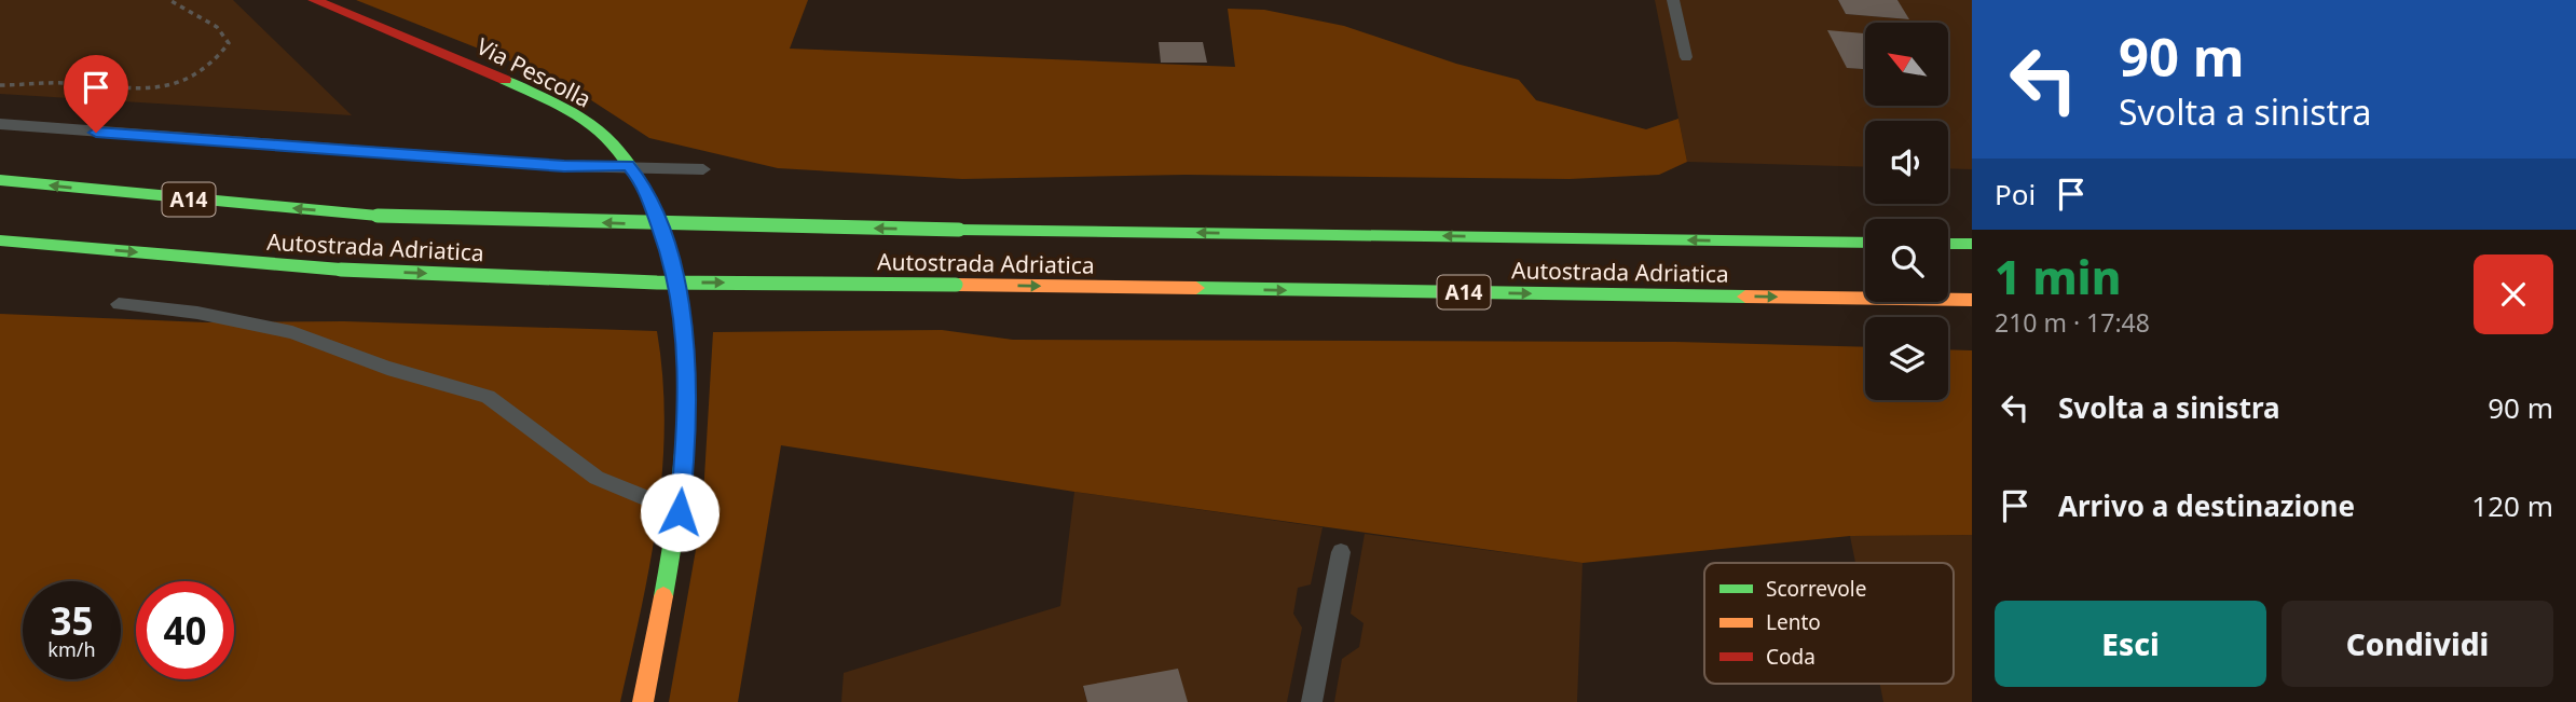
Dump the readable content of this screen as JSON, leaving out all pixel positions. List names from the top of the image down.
{
  "streets": {
    "main road": ["Via Pescolla", "A14", "Autostrada Adriatica"]
  },
  "legend": ["Scorrevole", "Lento", "Coda"],
  "north": "top left",
  "page": {
    "turn": ["90 m", "Svolta a sinistra"],
    "then": "Poi",
    "heading": ["1 min", "210 m · 17:48"],
    "list": [
      {
        "name": "Svolta a sinistra",
        "value": "90 m"
      },
      {
        "name": "Arrivo a destinazione",
        "value": "120 m"
      }
    ],
    "speed": "35 km/h",
    "limit": "40",
    "buttons": ["Esci", "Condividi"]
  }
}
